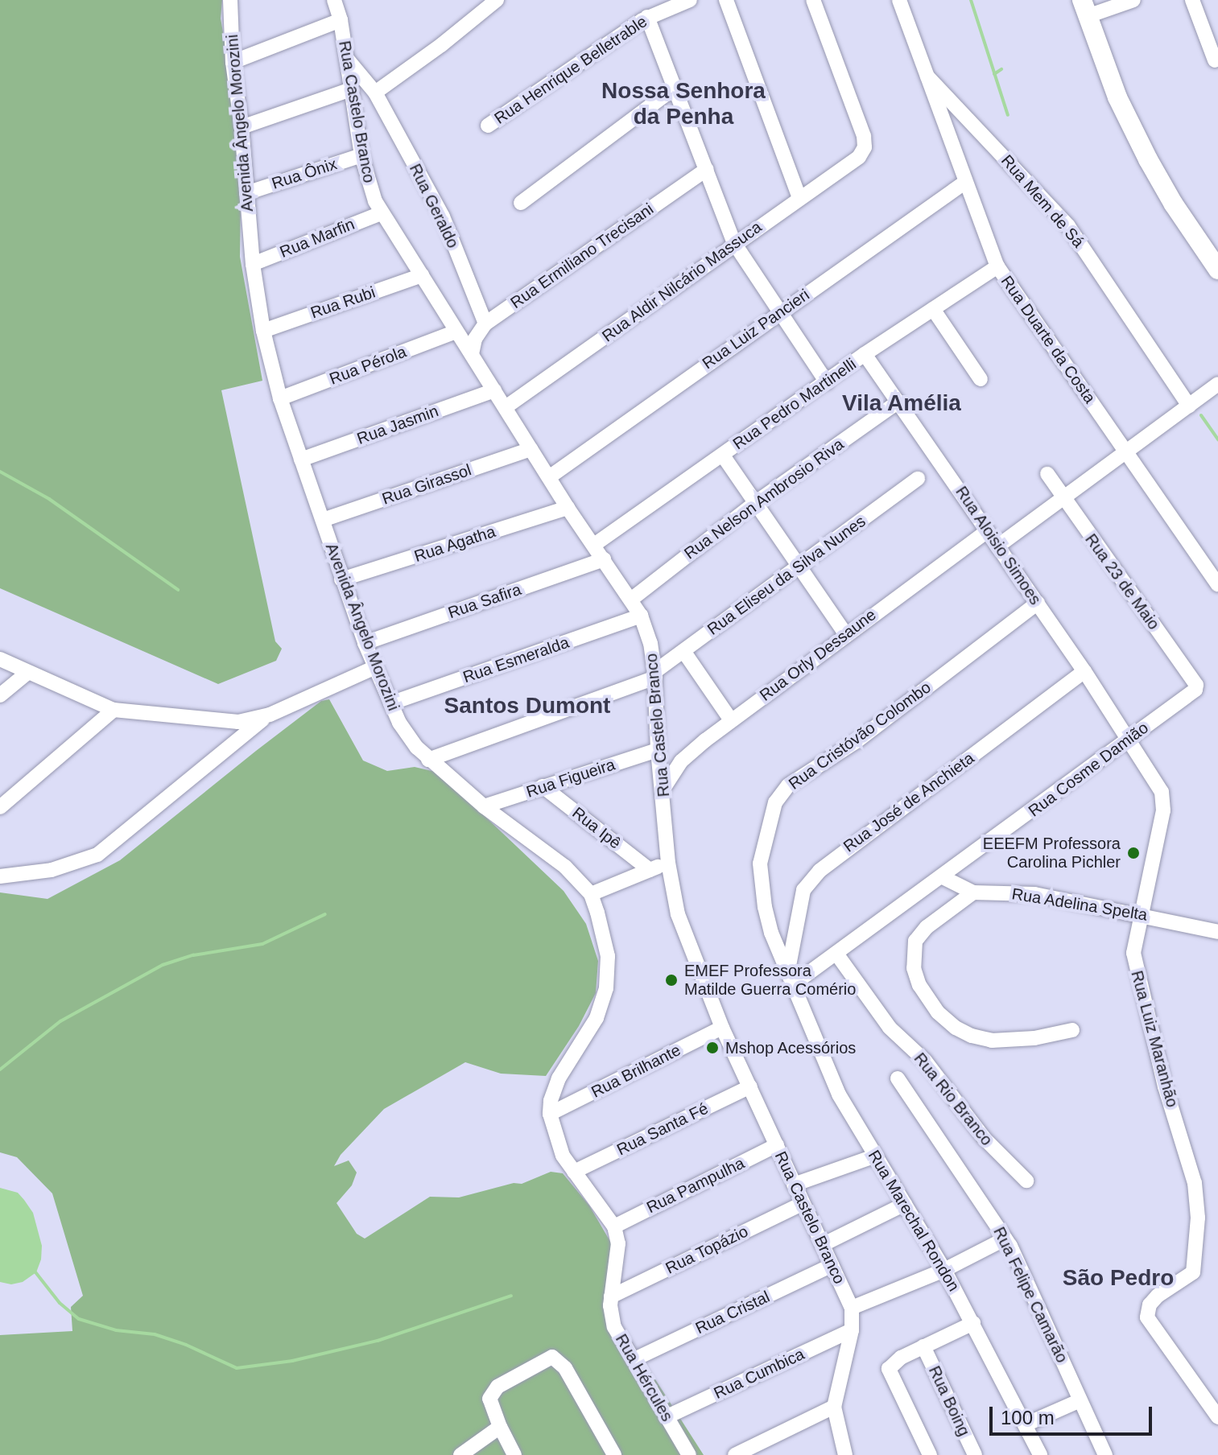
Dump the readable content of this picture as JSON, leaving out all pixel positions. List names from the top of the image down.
{
  "streets": {
    "street": [
      "Rua Henrique Belletrable",
      "Rua Castelo Branco",
      "Avenida Ângelo Morozini",
      "Rua Ônix",
      "Rua Mem de Sá",
      "Rua Geraldo",
      "Rua Marfin",
      "Rua Ermiliano Trecisani",
      "Rua Aldir Nilcário Massuca",
      "Rua Rubi",
      "Rua Luiz Pancieri",
      "Rua Duarte da Costa",
      "Rua Pérola",
      "Rua Pedro Martinelli",
      "Rua Jasmin",
      "Rua Girassol",
      "Rua Nelson Ambrosio Riva",
      "Rua Agatha",
      "Rua Aloisio Simoes",
      "Rua Eliseu da Silva Nunes",
      "Rua 23 de Maio",
      "Rua Safira",
      "Rua Orly Dessaune",
      "Rua Esmeralda",
      "Rua Cristóvão Colombo",
      "Rua Cosme Damião",
      "Rua Figueira",
      "Rua José de Anchieta",
      "Rua Ipê",
      "Rua Adelina Spelta",
      "Rua Luiz Maranhão",
      "Rua Brilhante",
      "Rua Rio Branco",
      "Rua Santa Fé",
      "Rua Pampulha",
      "Rua Marechal Rondon",
      "Rua Topázio",
      "Rua Felipe Camarão",
      "Rua Cristal",
      "Rua Cumbica",
      "Rua Hércules",
      "Rua Boing"
    ]
  },
  "crossings": [
    ["Rua Castelo Branco", "Rua Ônix"],
    ["Rua Castelo Branco", "Rua Geraldo"],
    ["Rua Castelo Branco", "Rua Marfin"],
    ["Rua Castelo Branco", "Rua Aldir Nilcário Massuca"],
    ["Rua Castelo Branco", "Rua Rubi"],
    ["Rua Castelo Branco", "Rua Luiz Pancieri"],
    ["Rua Castelo Branco", "Rua Pérola"],
    ["Rua Castelo Branco", "Rua Pedro Martinelli"],
    ["Rua Castelo Branco", "Rua Jasmin"],
    ["Rua Castelo Branco", "Rua Girassol"],
    ["Rua Castelo Branco", "Rua Nelson Ambrosio Riva"],
    ["Rua Castelo Branco", "Rua Agatha"],
    ["Rua Castelo Branco", "Rua Eliseu da Silva Nunes"],
    ["Rua Castelo Branco", "Rua Safira"],
    ["Rua Castelo Branco", "Rua Orly Dessaune"],
    ["Rua Castelo Branco", "Rua Esmeralda"],
    ["Rua Castelo Branco", "Rua Figueira"],
    ["Rua Castelo Branco", "Rua Brilhante"],
    ["Rua Castelo Branco", "Rua Santa Fé"],
    ["Rua Castelo Branco", "Rua Pampulha"],
    ["Rua Castelo Branco", "Rua Topázio"],
    ["Rua Castelo Branco", "Rua Cristal"],
    ["Rua Castelo Branco", "Rua Cumbica"],
    ["Avenida Ângelo Morozini", "Rua Ônix"],
    ["Avenida Ângelo Morozini", "Rua Marfin"],
    ["Avenida Ângelo Morozini", "Rua Rubi"],
    ["Avenida Ângelo Morozini", "Rua Pérola"],
    ["Avenida Ângelo Morozini", "Rua Jasmin"],
    ["Avenida Ângelo Morozini", "Rua Girassol"],
    ["Avenida Ângelo Morozini", "Rua Agatha"],
    ["Avenida Ângelo Morozini", "Rua Eliseu da Silva Nunes"],
    ["Avenida Ângelo Morozini", "Rua Safira"],
    ["Avenida Ângelo Morozini", "Rua Esmeralda"],
    ["Avenida Ângelo Morozini", "Rua Figueira"],
    ["Avenida Ângelo Morozini", "Rua Brilhante"],
    ["Rua Mem de Sá", "Rua Duarte da Costa"],
    ["Rua Geraldo", "Rua Ermiliano Trecisani"],
    ["Rua Luiz Pancieri", "Rua Duarte da Costa"],
    ["Rua Duarte da Costa", "Rua Pedro Martinelli"],
    ["Rua Pedro Martinelli", "Rua Aloisio Simoes"],
    ["Rua Nelson Ambrosio Riva", "Rua Aloisio Simoes"],
    ["Rua Aloisio Simoes", "Rua Orly Dessaune"],
    ["Rua Aloisio Simoes", "Rua Cristóvão Colombo"],
    ["Rua Aloisio Simoes", "Rua Cosme Damião"],
    ["Rua Aloisio Simoes", "Rua José de Anchieta"],
    ["Rua Aloisio Simoes", "Rua Luiz Maranhão"],
    ["Rua 23 de Maio", "Rua Cosme Damião"],
    ["Rua Cristóvão Colombo", "Rua Cosme Damião"],
    ["Rua Cristóvão Colombo", "Rua José de Anchieta"],
    ["Rua Cristóvão Colombo", "Rua Marechal Rondon"],
    ["Rua Cosme Damião", "Rua José de Anchieta"],
    ["Rua Cosme Damião", "Rua Adelina Spelta"],
    ["Rua Cosme Damião", "Rua Luiz Maranhão"],
    ["Rua Cosme Damião", "Rua Rio Branco"],
    ["Rua Cosme Damião", "Rua Marechal Rondon"],
    ["Rua Figueira", "Rua Ipê"],
    ["Rua José de Anchieta", "Rua Marechal Rondon"],
    ["Rua Adelina Spelta", "Rua Luiz Maranhão"],
    ["Rua Marechal Rondon", "Rua Boing"],
    ["Rua Topázio", "Rua Hércules"],
    ["Rua Cristal", "Rua Hércules"],
    ["Rua Cumbica", "Rua Hércules"]
  ],
  "districts": [
    "Nossa Senhora da Penha",
    "Vila Amélia",
    "Santos Dumont",
    "São Pedro"
  ],
  "places": ["EEEFM Professora Carolina Pichler", "EMEF Professora Matilde Guerra Comério", "Mshop Acessórios"],
  "scale_bar": "100 m"
}
